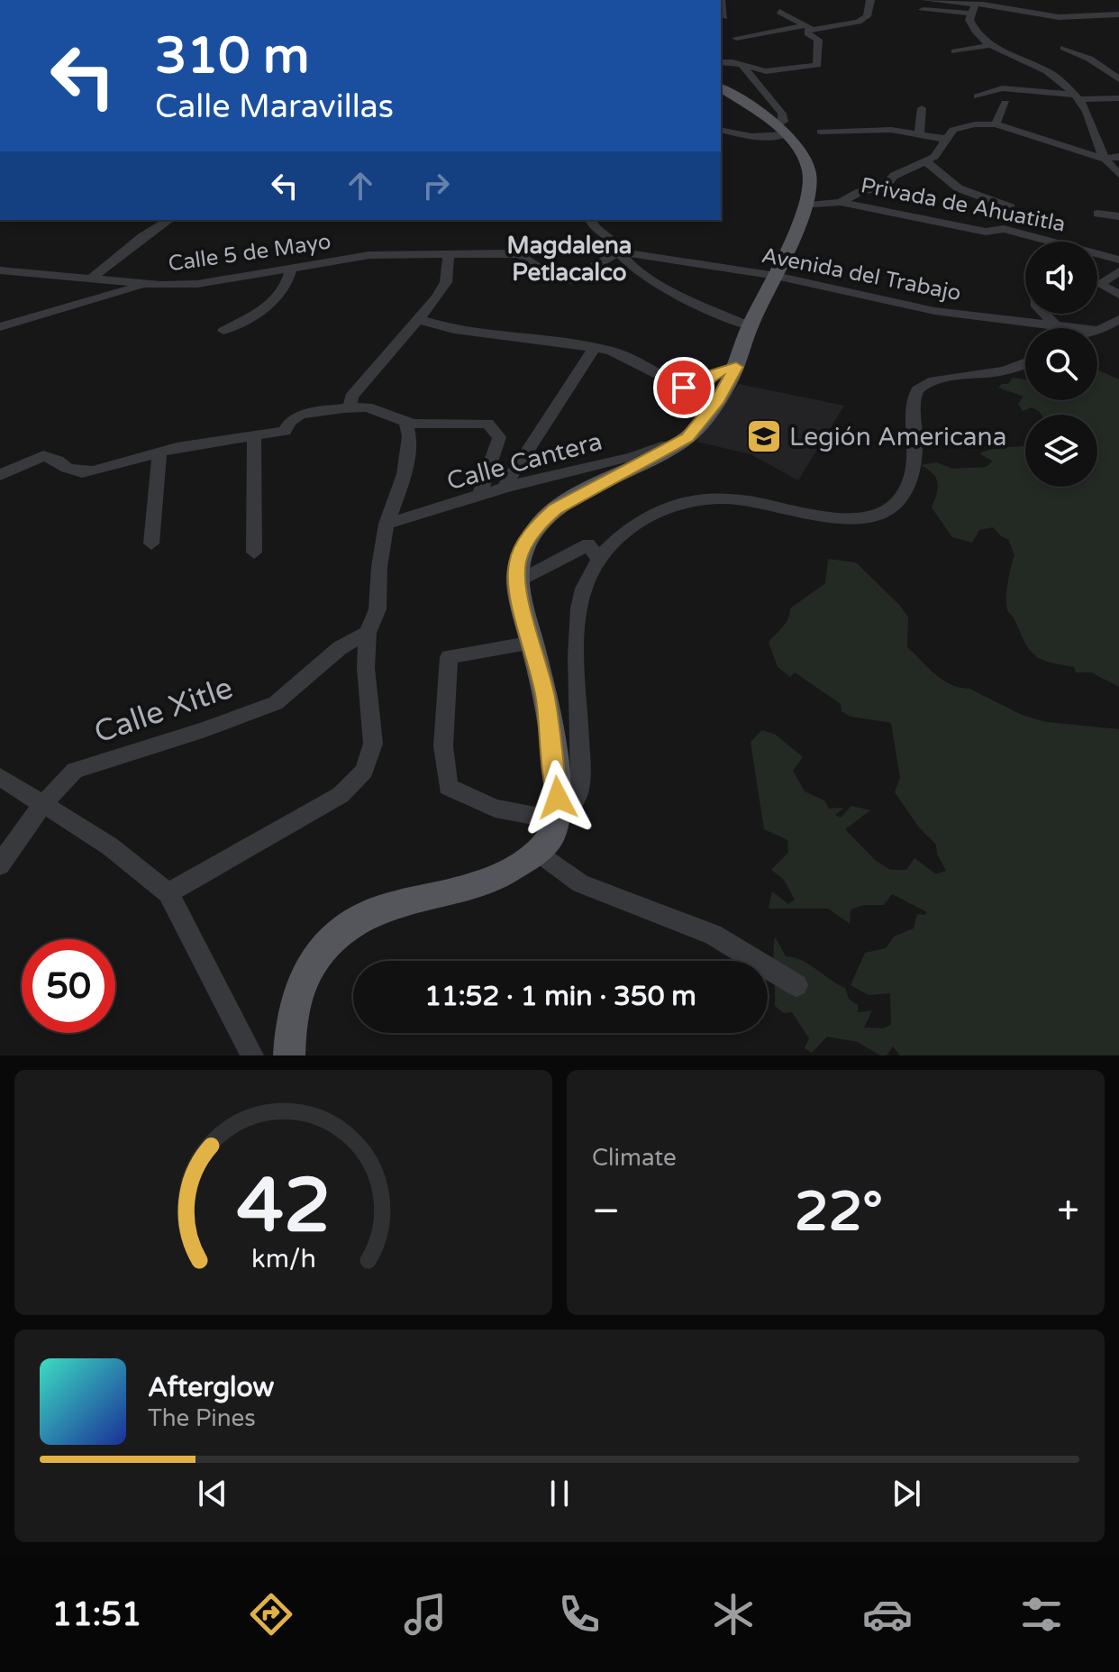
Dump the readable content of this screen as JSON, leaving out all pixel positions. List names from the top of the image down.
{
  "streets": {
    "street": [
      "Privada de Ahuatitla",
      "Calle 5 de Mayo",
      "Avenida del Trabajo",
      "Calle Cantera",
      "Calle Xitle"
    ]
  },
  "crossings": [
    ["Calle 5 de Mayo", "Avenida del Trabajo"]
  ],
  "districts": ["Magdalena Petlacalco"],
  "places": {
    "school or university": ["Legión Americana"]
  },
  "page": {
    "turn": ["310 m", "Calle Maravillas"],
    "limit": "50",
    "trip": "11:52 · 1 min · 350 m",
    "tile": "Climate",
    "heat": ["−", "22°", "+"],
    "song": ["Afterglow", "The Pines"],
    "tabs": "11:51",
    "gauge": ["42", "km/h"]
  }
}
